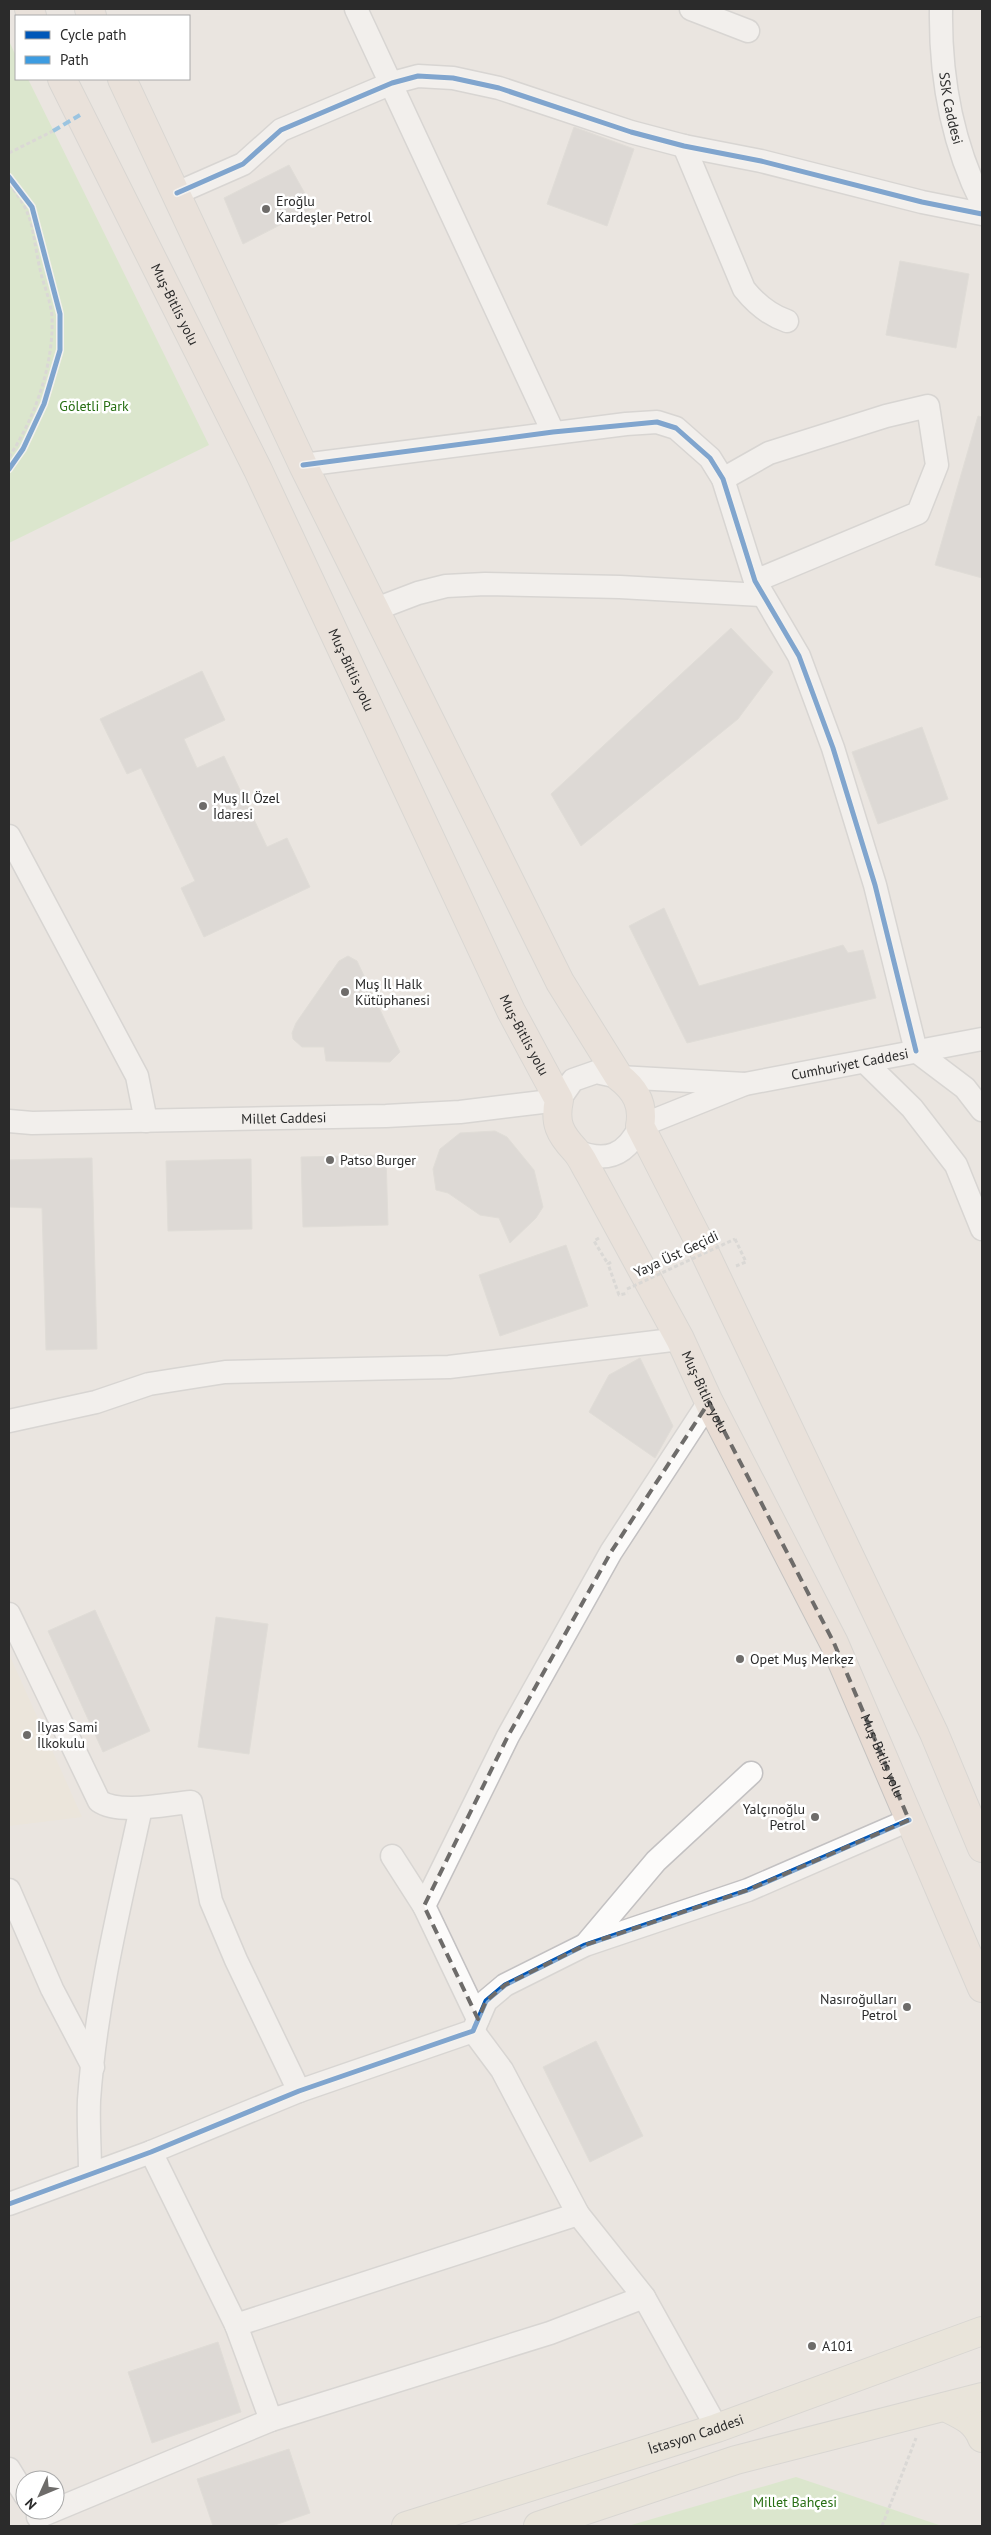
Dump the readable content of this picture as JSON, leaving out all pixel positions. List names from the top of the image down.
{
  "streets": {
    "highway": ["Muş-Bitlis yolu"],
    "main road": ["İstasyon Caddesi"],
    "street": ["SSK Caddesi", "Cumhuriyet Caddesi", "Millet Caddesi"],
    "path": ["Yaya Üst Geçidi"]
  },
  "crossings": [
    ["Muş-Bitlis yolu", "Cumhuriyet Caddesi"],
    ["Muş-Bitlis yolu", "Millet Caddesi"],
    ["Cumhuriyet Caddesi", "Millet Caddesi"]
  ],
  "parks": ["Göletli Park", "Millet Bahçesi"],
  "places": [
    "Eroğlu Kardeşler Petrol",
    "Muş İl Özel İdaresi",
    "Muş İl Halk Kütüphanesi",
    "Patso Burger",
    "Opet Muş Merkez",
    "İlyas Sami İlkokulu",
    "Yalçınoğlu Petrol",
    "Nasıroğulları Petrol",
    "A101"
  ],
  "legend": ["Cycle path", "Path"],
  "north": "bottom left"
}
